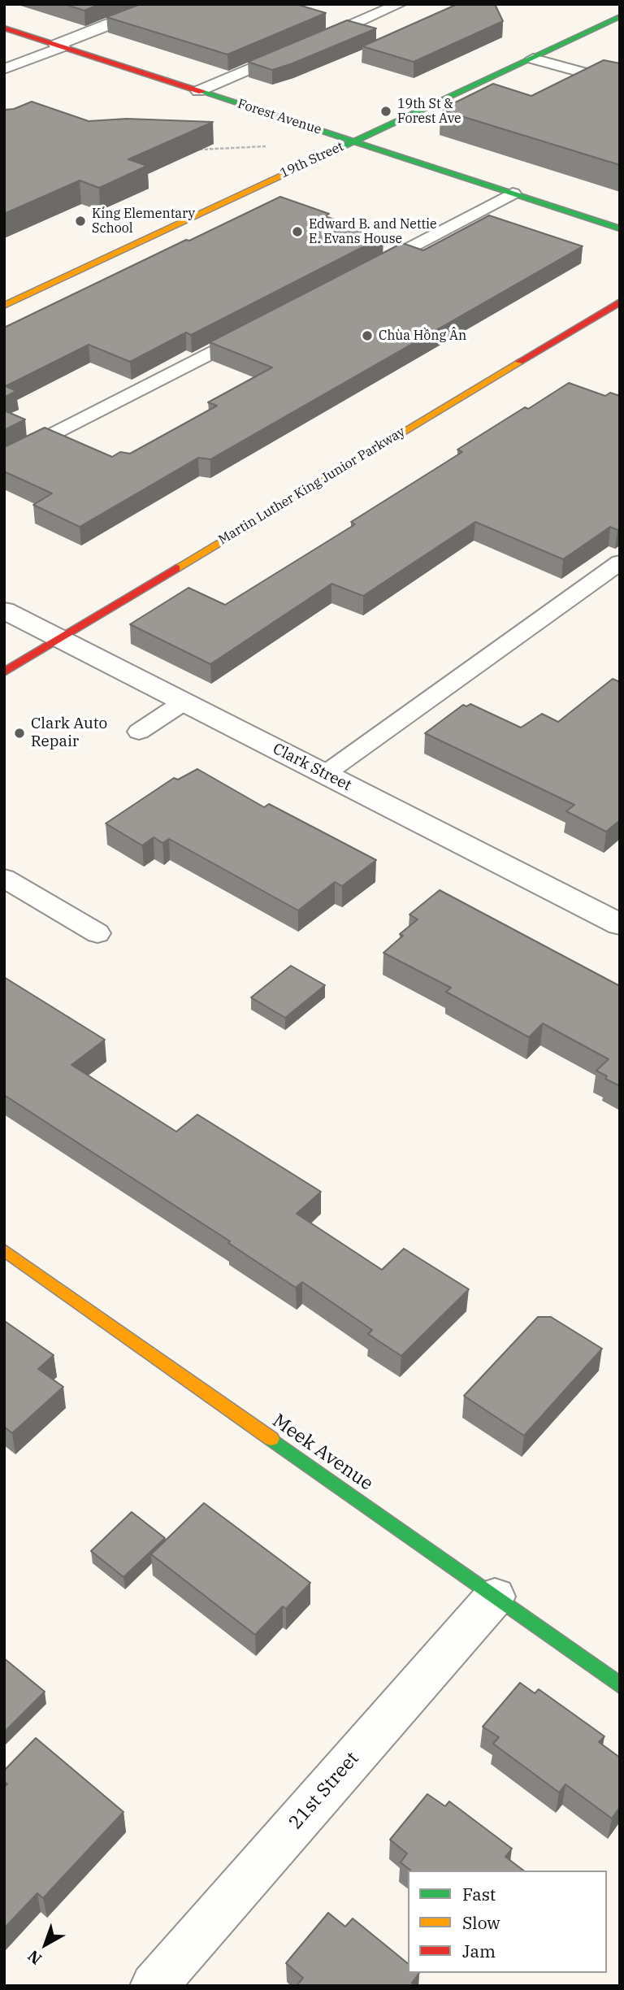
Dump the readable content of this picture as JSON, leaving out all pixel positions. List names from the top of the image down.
{
  "streets": {
    "main road": [
      "Forest Avenue",
      "19th Street",
      "Martin Luther King Junior Parkway",
      "Meek Avenue"
    ],
    "street": ["Clark Street", "21st Street"]
  },
  "crossings": [
    ["Forest Avenue", "19th Street"],
    ["Martin Luther King Junior Parkway", "Clark Street"],
    ["Meek Avenue", "21st Street"]
  ],
  "places": [
    "19th St & Forest Ave",
    "King Elementary School",
    "Edward B. and Nettie E. Evans House",
    "Chùa Hồng Ân",
    "Clark Auto Repair"
  ],
  "legend": ["Fast", "Slow", "Jam"],
  "north": "bottom left"
}
